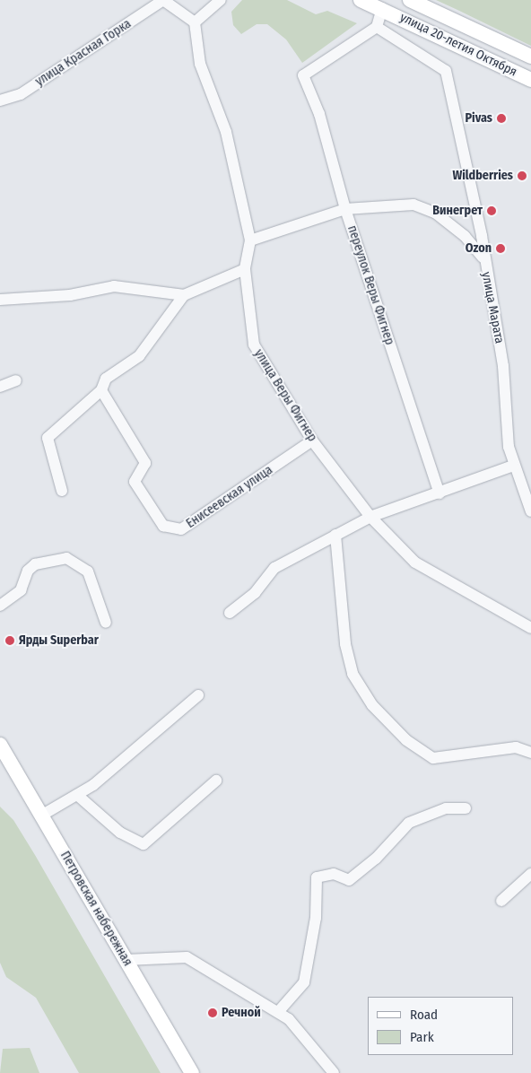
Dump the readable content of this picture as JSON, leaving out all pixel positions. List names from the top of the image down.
{
  "streets": {
    "main road": ["улица 20-летия Октября", "Петровская набережная"],
    "street": [
      "улица Красная Горка",
      "переулок Веры Фигнер",
      "улица Марата",
      "улица Веры Фигнер",
      "Енисеевская улица"
    ]
  },
  "crossings": [
    ["переулок Веры Фигнер", "улица Марата"],
    ["улица Веры Фигнер", "Енисеевская улица"]
  ],
  "places": [
    "Pivas",
    "Wildberries",
    "Винегрет",
    "Ozon",
    "Ярды Superbar",
    "Речной"
  ],
  "legend": ["Road", "Park"]
}
